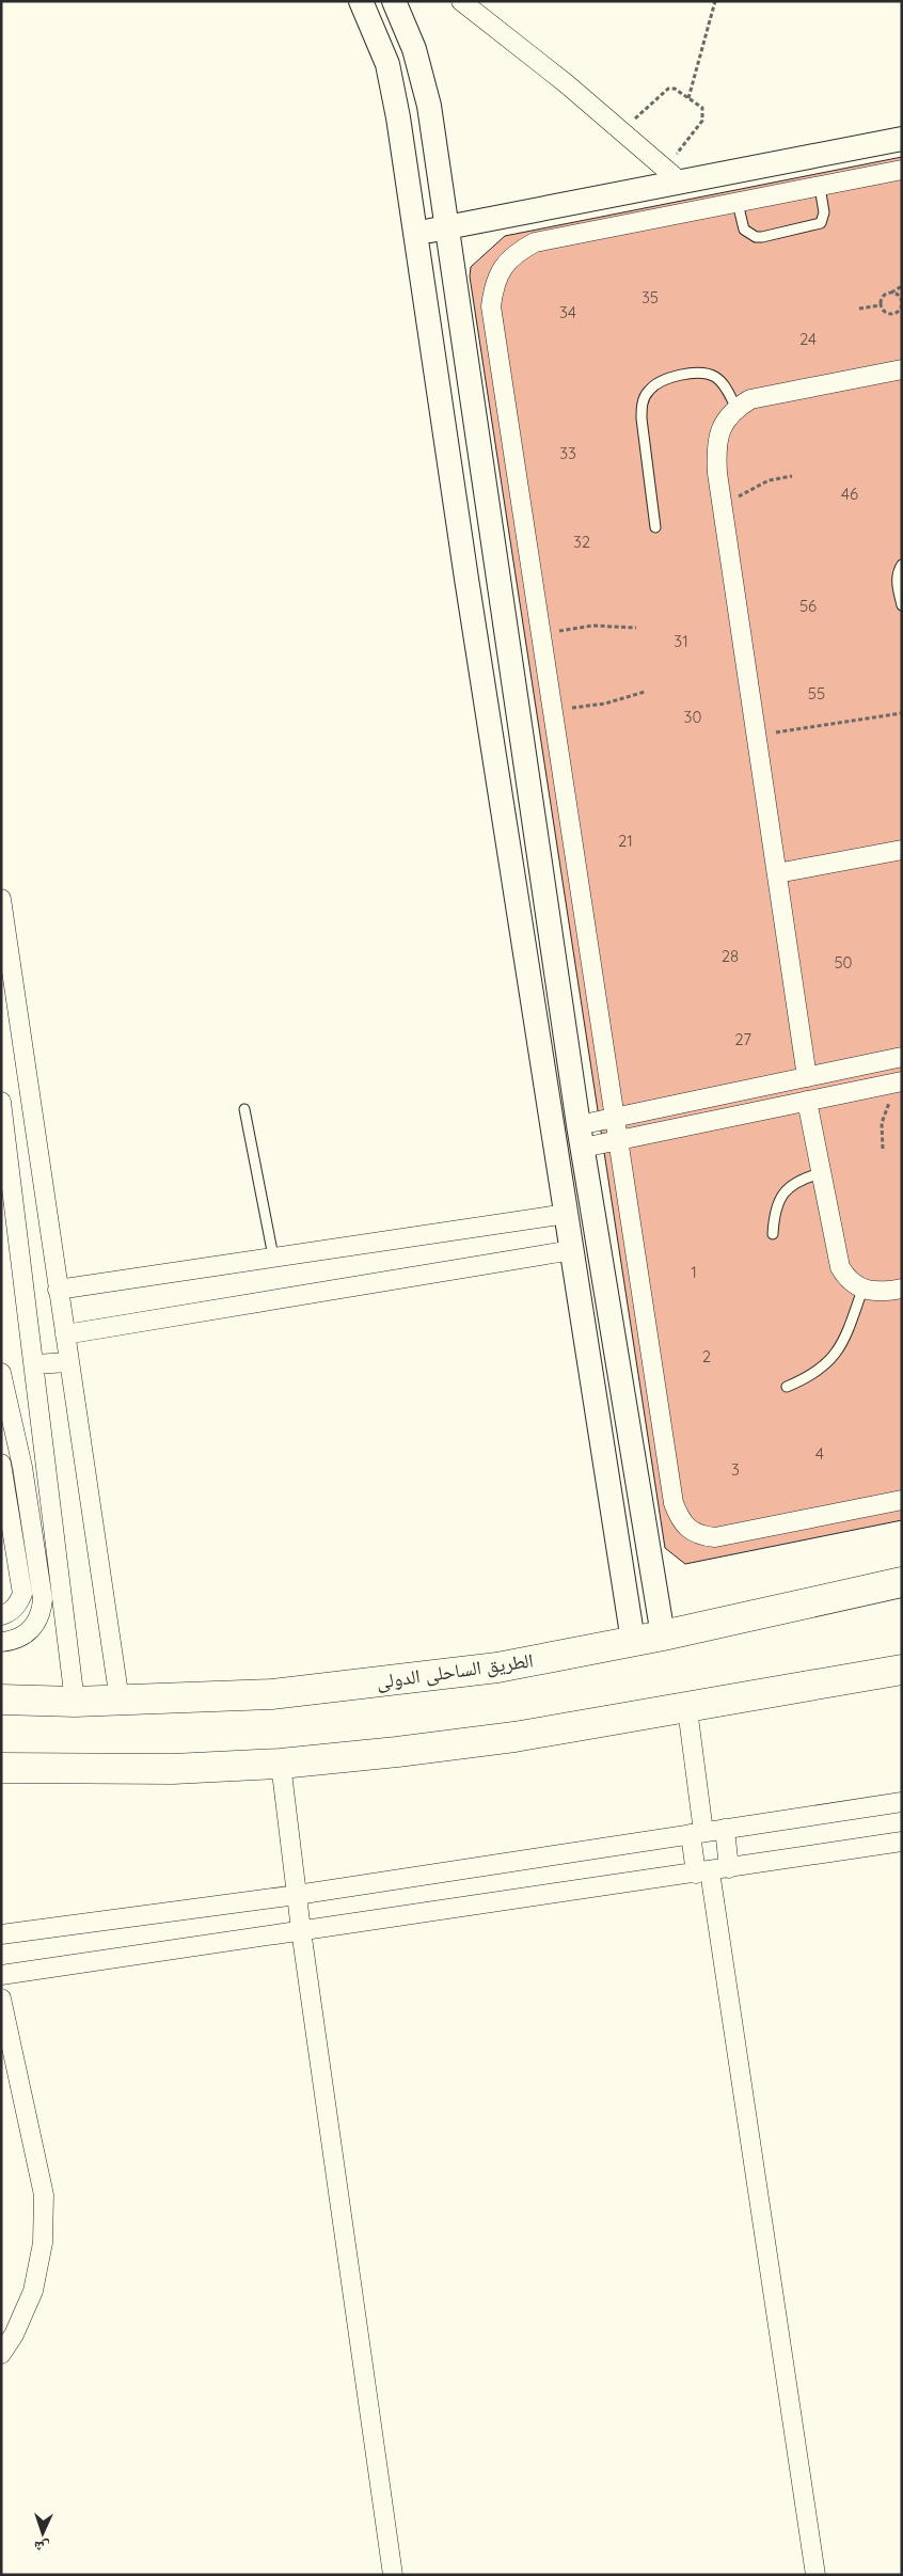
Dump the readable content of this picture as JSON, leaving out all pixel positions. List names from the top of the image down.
{
  "streets": {
    "highway": ["الطريق الساحلى الدولى"]
  },
  "house_numbers": [
    "35",
    "34",
    "24",
    "33",
    "46",
    "32",
    "56",
    "31",
    "55",
    "30",
    "21",
    "28",
    "50",
    "27",
    "1",
    "2",
    "4",
    "3"
  ],
  "north": "bottom"
}
